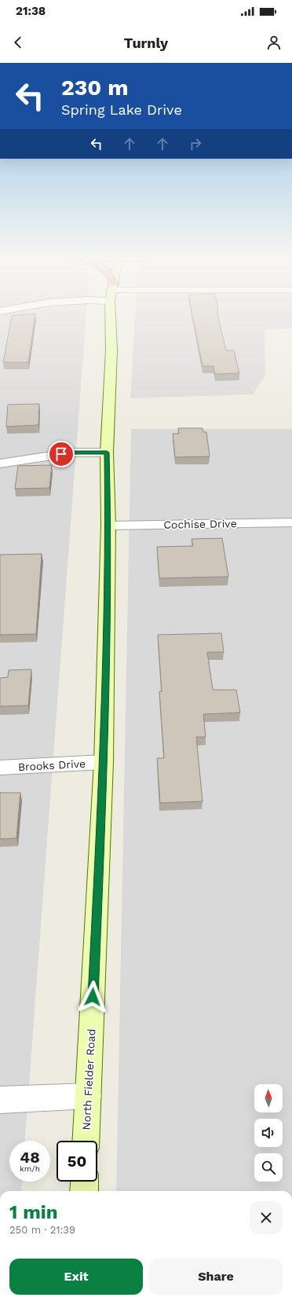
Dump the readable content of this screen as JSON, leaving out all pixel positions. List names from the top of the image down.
{
  "streets": {
    "main road": ["North Fielder Road"],
    "street": ["Cochise Drive", "Brooks Drive"]
  },
  "crossings": [
    ["Cochise Drive", "North Fielder Road"],
    ["Brooks Drive", "North Fielder Road"]
  ],
  "north": "top",
  "page": {
    "status": "21:38",
    "header": "Turnly",
    "turn": ["230 m", "Spring Lake Drive"],
    "speed": "48 km/h",
    "limit": "50",
    "heading": ["1 min", "250 m · 21:39"],
    "buttons": ["Exit", "Share"]
  }
}
